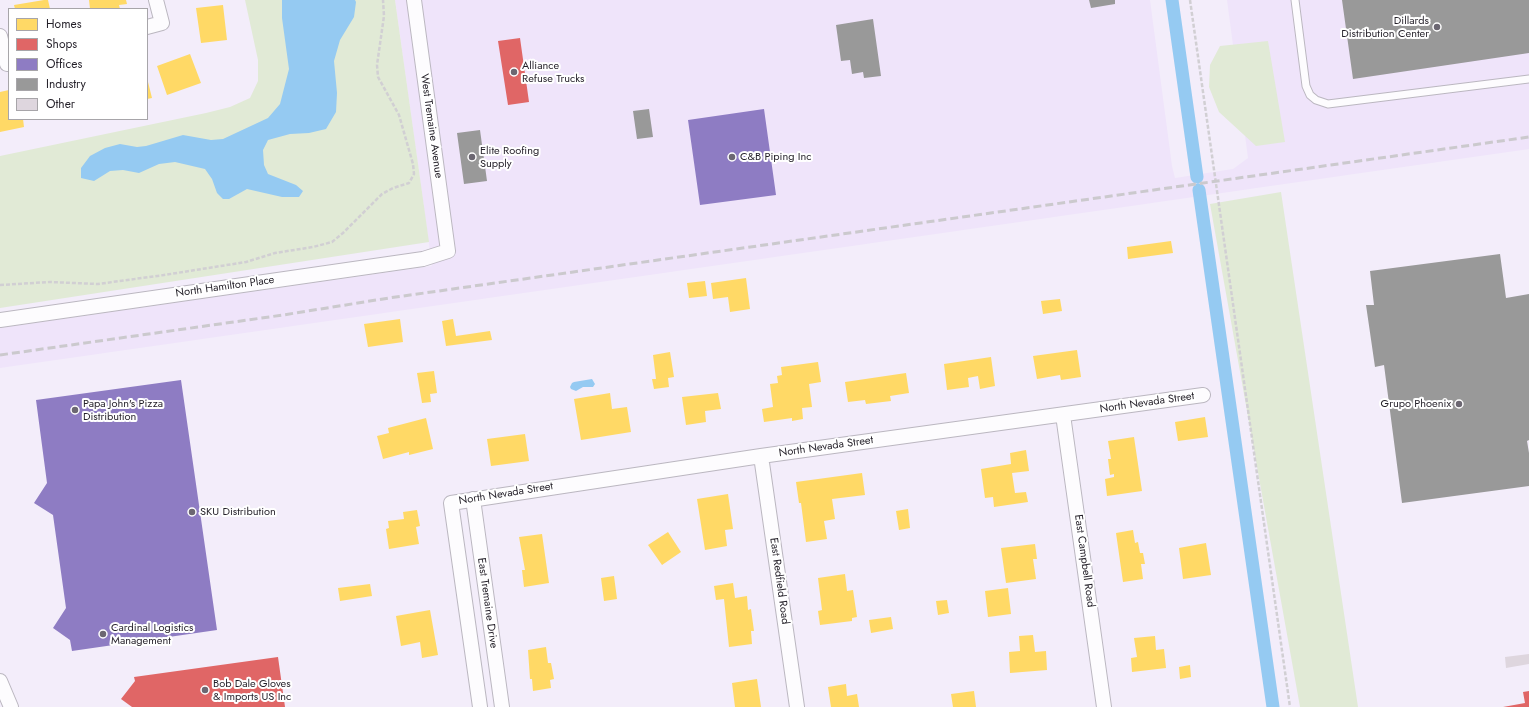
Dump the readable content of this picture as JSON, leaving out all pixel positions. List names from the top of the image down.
{
  "streets": {
    "street": [
      "West Tremaine Avenue",
      "North Hamilton Place",
      "North Nevada Street",
      "East Campbell Road",
      "East Redfield Road",
      "East Tremaine Drive"
    ]
  },
  "crossings": [
    ["West Tremaine Avenue", "North Hamilton Place"],
    ["North Nevada Street", "East Campbell Road"],
    ["North Nevada Street", "East Redfield Road"],
    ["North Nevada Street", "East Tremaine Drive"]
  ],
  "places": [
    "Dillards Distribution Center",
    "Alliance Refuse Trucks",
    "Elite Roofing Supply",
    "C&B Piping Inc",
    "Grupo Phoenix",
    "Papa John's Pizza Distribution",
    "SKU Distribution",
    "Cardinal Logistics Management",
    "Bob Dale Gloves & Imports US Inc"
  ],
  "legend": [
    "Homes",
    "Shops",
    "Offices",
    "Industry",
    "Other"
  ]
}
